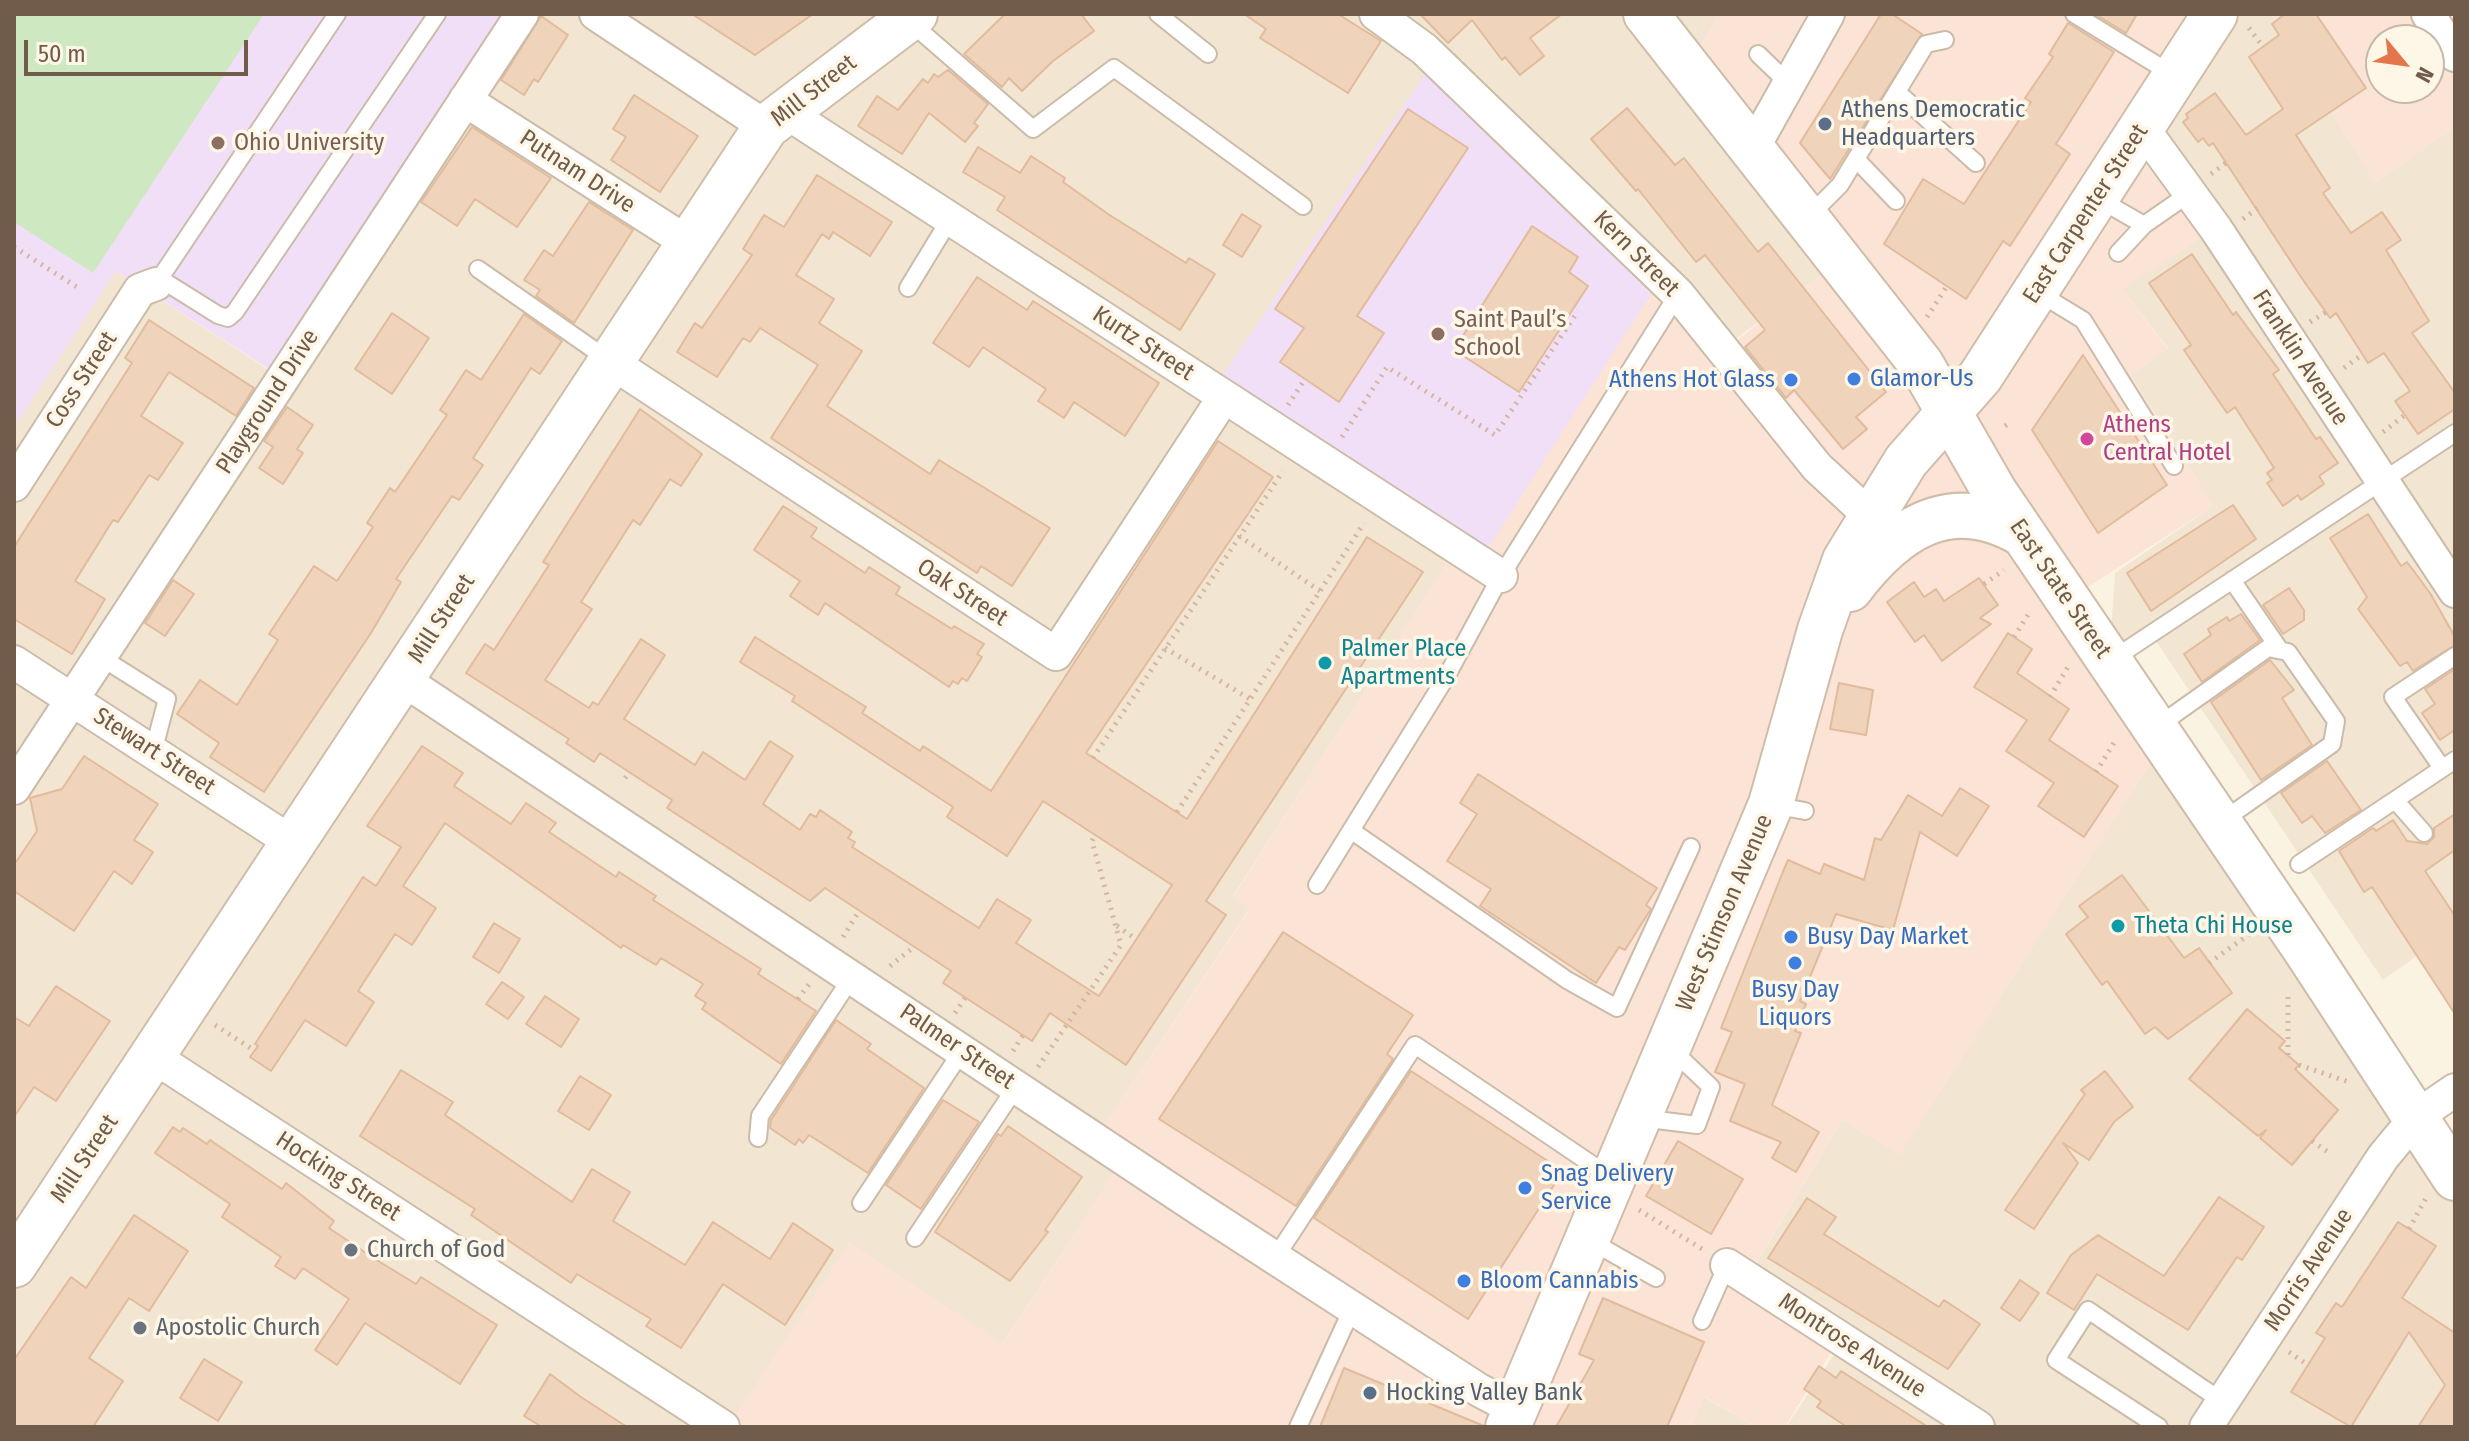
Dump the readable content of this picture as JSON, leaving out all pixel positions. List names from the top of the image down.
{
  "streets": {
    "main road": [
      "Mill Street",
      "East Carpenter Street",
      "East State Street",
      "West Stimson Avenue"
    ],
    "street": [
      "Putnam Drive",
      "Kern Street",
      "Kurtz Street",
      "Franklin Avenue",
      "Coss Street",
      "Playground Drive",
      "Oak Street",
      "Stewart Street",
      "Palmer Street",
      "Hocking Street",
      "Morris Avenue",
      "Montrose Avenue"
    ]
  },
  "crossings": [
    ["Mill Street", "Putnam Drive"],
    ["Mill Street", "Kurtz Street"],
    ["Mill Street", "Oak Street"],
    ["Mill Street", "Stewart Street"],
    ["Mill Street", "Palmer Street"],
    ["Mill Street", "Hocking Street"],
    ["Putnam Drive", "Playground Drive"],
    ["East Carpenter Street", "Franklin Avenue"],
    ["East Carpenter Street", "East State Street"],
    ["East Carpenter Street", "West Stimson Avenue"],
    ["Kern Street", "West Stimson Avenue"],
    ["Kurtz Street", "Oak Street"],
    ["Playground Drive", "Stewart Street"],
    ["East State Street", "West Stimson Avenue"],
    ["East State Street", "Morris Avenue"],
    ["West Stimson Avenue", "Palmer Street"]
  ],
  "places": [
    "Athens Democratic Headquarters",
    "Ohio University",
    "Saint Paul’s School",
    "Glamor-Us",
    "Athens Hot Glass",
    "Athens Central Hotel",
    "Palmer Place Apartments",
    "Theta Chi House",
    "Busy Day Market",
    "Busy Day Liquors",
    "Snag Delivery Service",
    "Church of God",
    "Bloom Cannabis",
    "Apostolic Church",
    "Hocking Valley Bank"
  ],
  "scale_bar": "50 m",
  "north": "bottom right"
}
